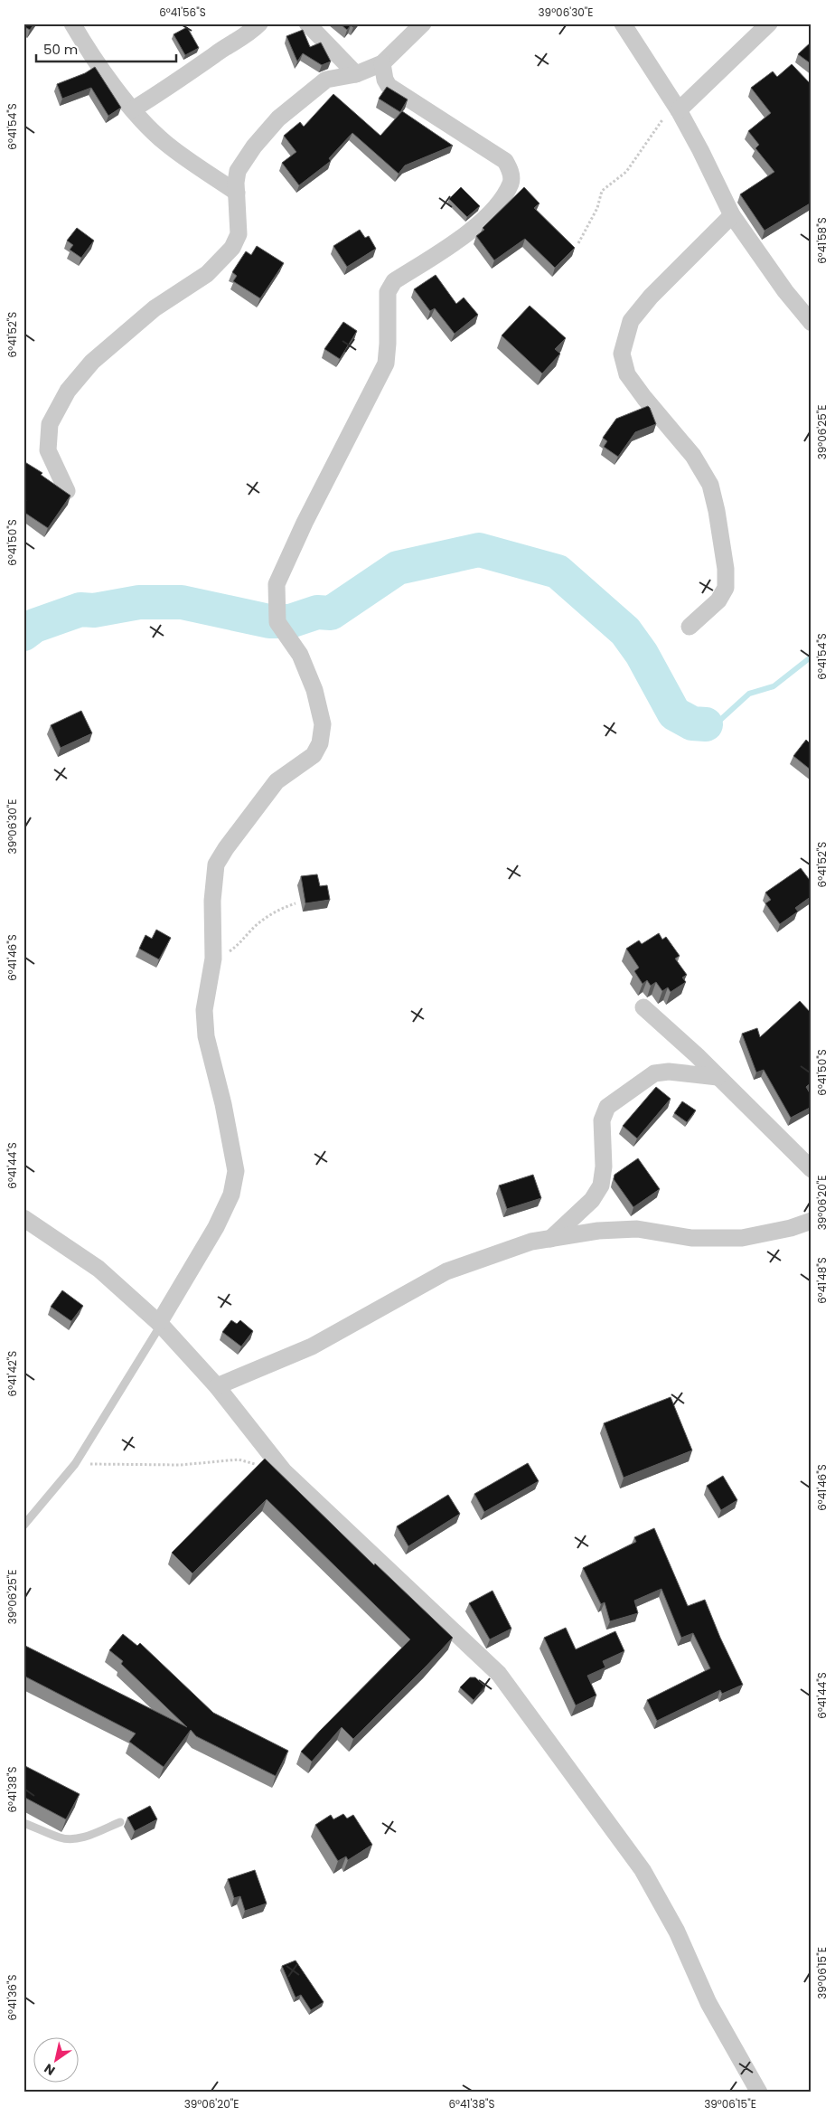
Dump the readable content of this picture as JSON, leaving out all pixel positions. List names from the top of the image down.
{
  "scale_bar": "50 m",
  "north": "bottom left",
  "coordinates": [
    "6°41'56\"S",
    "39°06'30\"E",
    "6°41'54\"S",
    "6°41'58\"S",
    "6°41'52\"S",
    "39°06'25\"E",
    "6°41'50\"S",
    "6°41'46\"S",
    "6°41'44\"S",
    "39°06'20\"E",
    "6°41'48\"S",
    "6°41'42\"S",
    "6°41'38\"S",
    "39°06'15\"E",
    "6°41'36\"S"
  ]
}
